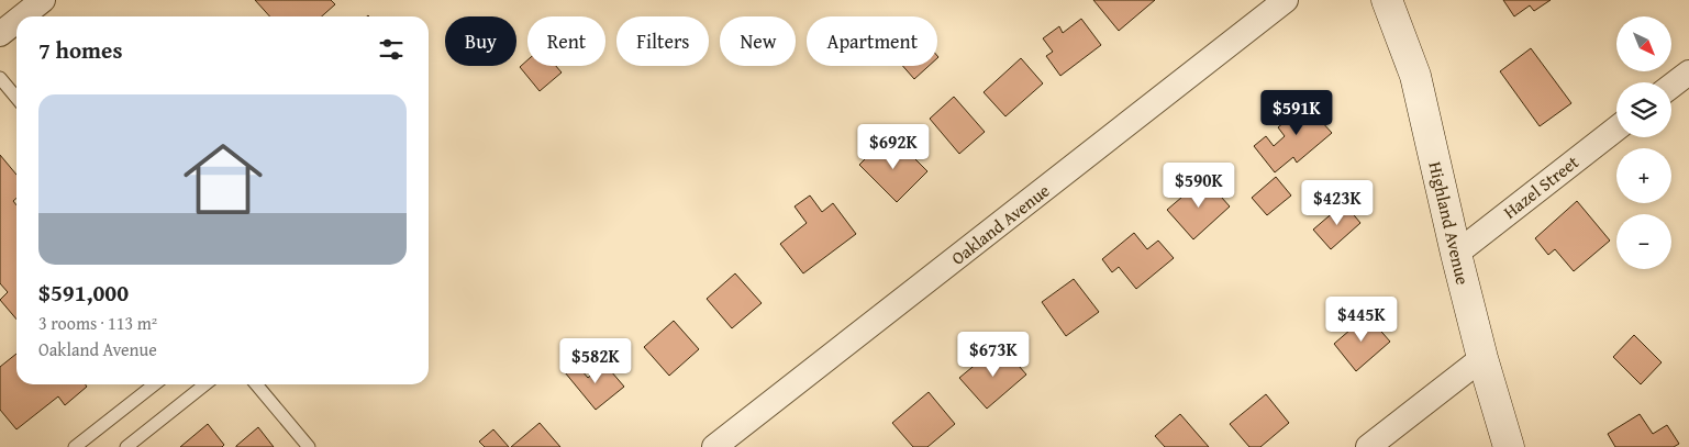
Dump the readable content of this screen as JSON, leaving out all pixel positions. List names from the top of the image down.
{
  "streets": {
    "main road": ["Highland Avenue"],
    "street": ["Hazel Street", "Oakland Avenue"]
  },
  "crossings": [
    ["Hazel Street", "Highland Avenue"]
  ],
  "north": "bottom right",
  "page": {
    "map_buttons": ["+", "−"],
    "chip": [
      "Buy",
      "Rent",
      "Filters",
      "New",
      "Apartment"
    ],
    "heading": "7 homes",
    "list": [
      {
        "name": "$591,000",
        "note": "3 rooms · 113 m² · Oakland Avenue"
      }
    ],
    "price": [
      "$591K",
      "$692K",
      "$590K",
      "$423K",
      "$445K",
      "$673K",
      "$582K"
    ]
  }
}
